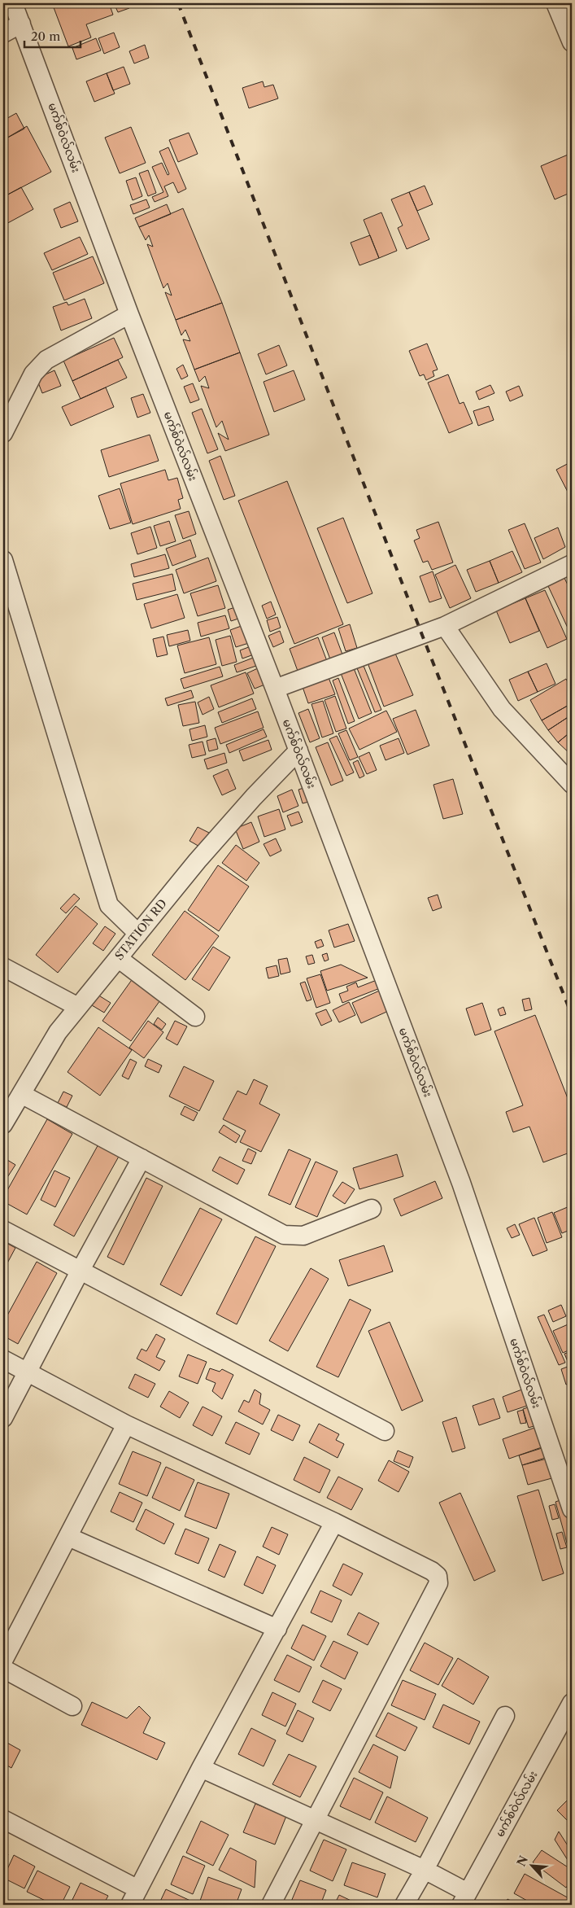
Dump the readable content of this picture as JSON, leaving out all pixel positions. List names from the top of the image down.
{
  "streets": {
    "street": ["မက်စ်ဝဲလ်လမ်း", "STATION RD"]
  },
  "crossings": [
    ["မက်စ်ဝဲလ်လမ်း", "STATION RD"]
  ],
  "scale_bar": "20 m",
  "north": "top left"
}
